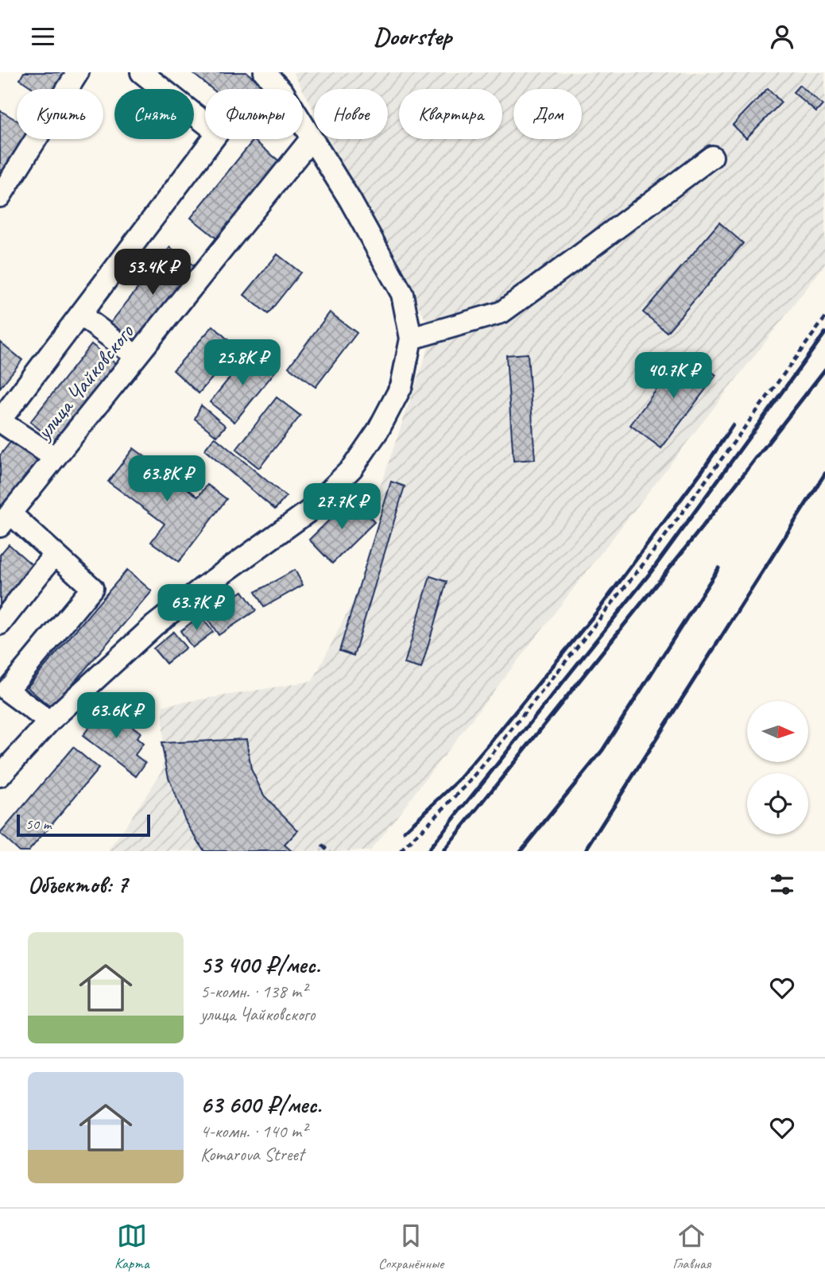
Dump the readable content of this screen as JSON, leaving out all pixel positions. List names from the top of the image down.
{
  "streets": {
    "street": ["улица Чайковского"]
  },
  "scale_bar": "50 m",
  "north": "right",
  "page": {
    "header": "Doorstep",
    "chip": [
      "Купить",
      "Снять",
      "Фильтры",
      "Новое",
      "Квартира",
      "Дом"
    ],
    "price": [
      "53.4K ₽",
      "25.8K ₽",
      "40.7K ₽",
      "63.8K ₽",
      "27.7K ₽",
      "63.7K ₽",
      "63.6K ₽"
    ],
    "scale": "50 m",
    "heading": "Объектов: 7",
    "list": [
      {
        "name": "53 400 ₽/мес.",
        "note": "5-комн. · 138 m² · улица Чайковского"
      },
      {
        "name": "63 600 ₽/мес.",
        "note": "4-комн. · 140 m² · Komarova Street"
      }
    ],
    "tabs": ["Карта", "Сохранённые", "Главная"]
  }
}
